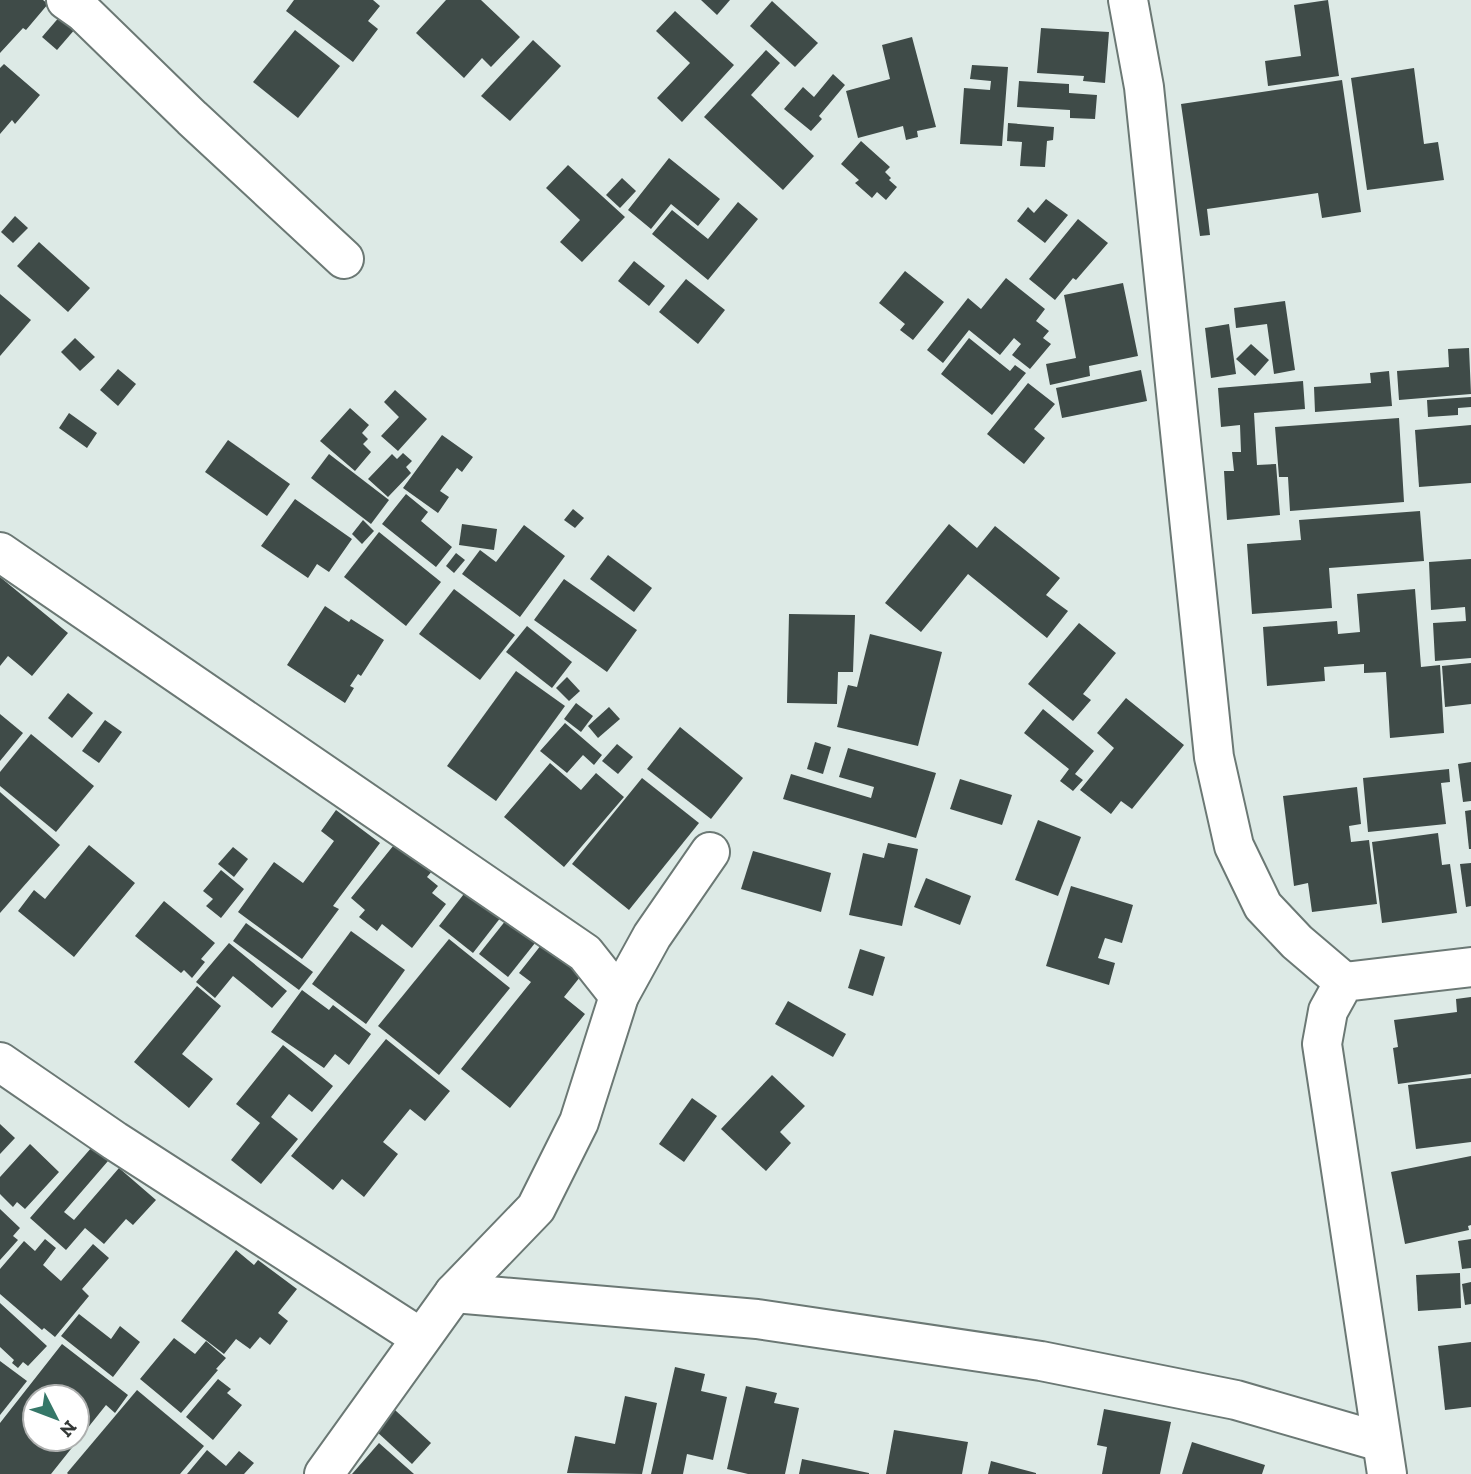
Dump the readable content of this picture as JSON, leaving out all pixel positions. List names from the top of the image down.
{
  "north": "bottom right"
}
